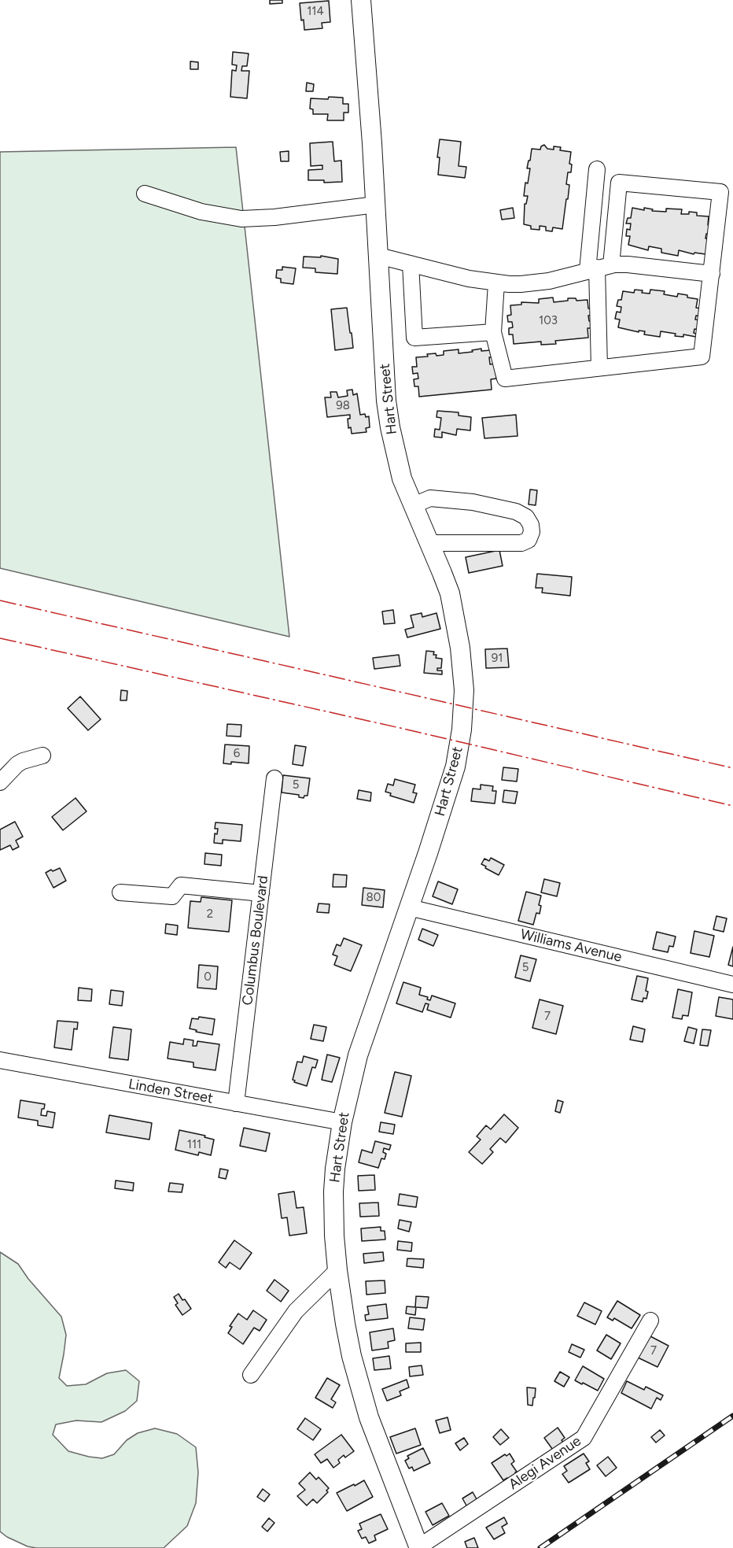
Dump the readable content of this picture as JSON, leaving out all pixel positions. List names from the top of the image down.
{
  "streets": {
    "main road": ["Hart Street"],
    "street": [
      "Columbus Boulevard",
      "Williams Avenue",
      "Linden Street",
      "Alegi Avenue"
    ]
  },
  "crossings": [
    ["Hart Street", "Williams Avenue"],
    ["Hart Street", "Linden Street"],
    ["Hart Street", "Alegi Avenue"],
    ["Columbus Boulevard", "Linden Street"]
  ],
  "house_numbers": [
    "114",
    "103",
    "98",
    "91",
    "6",
    "5",
    "80",
    "2",
    "5",
    "0",
    "7",
    "111",
    "7"
  ]
}
